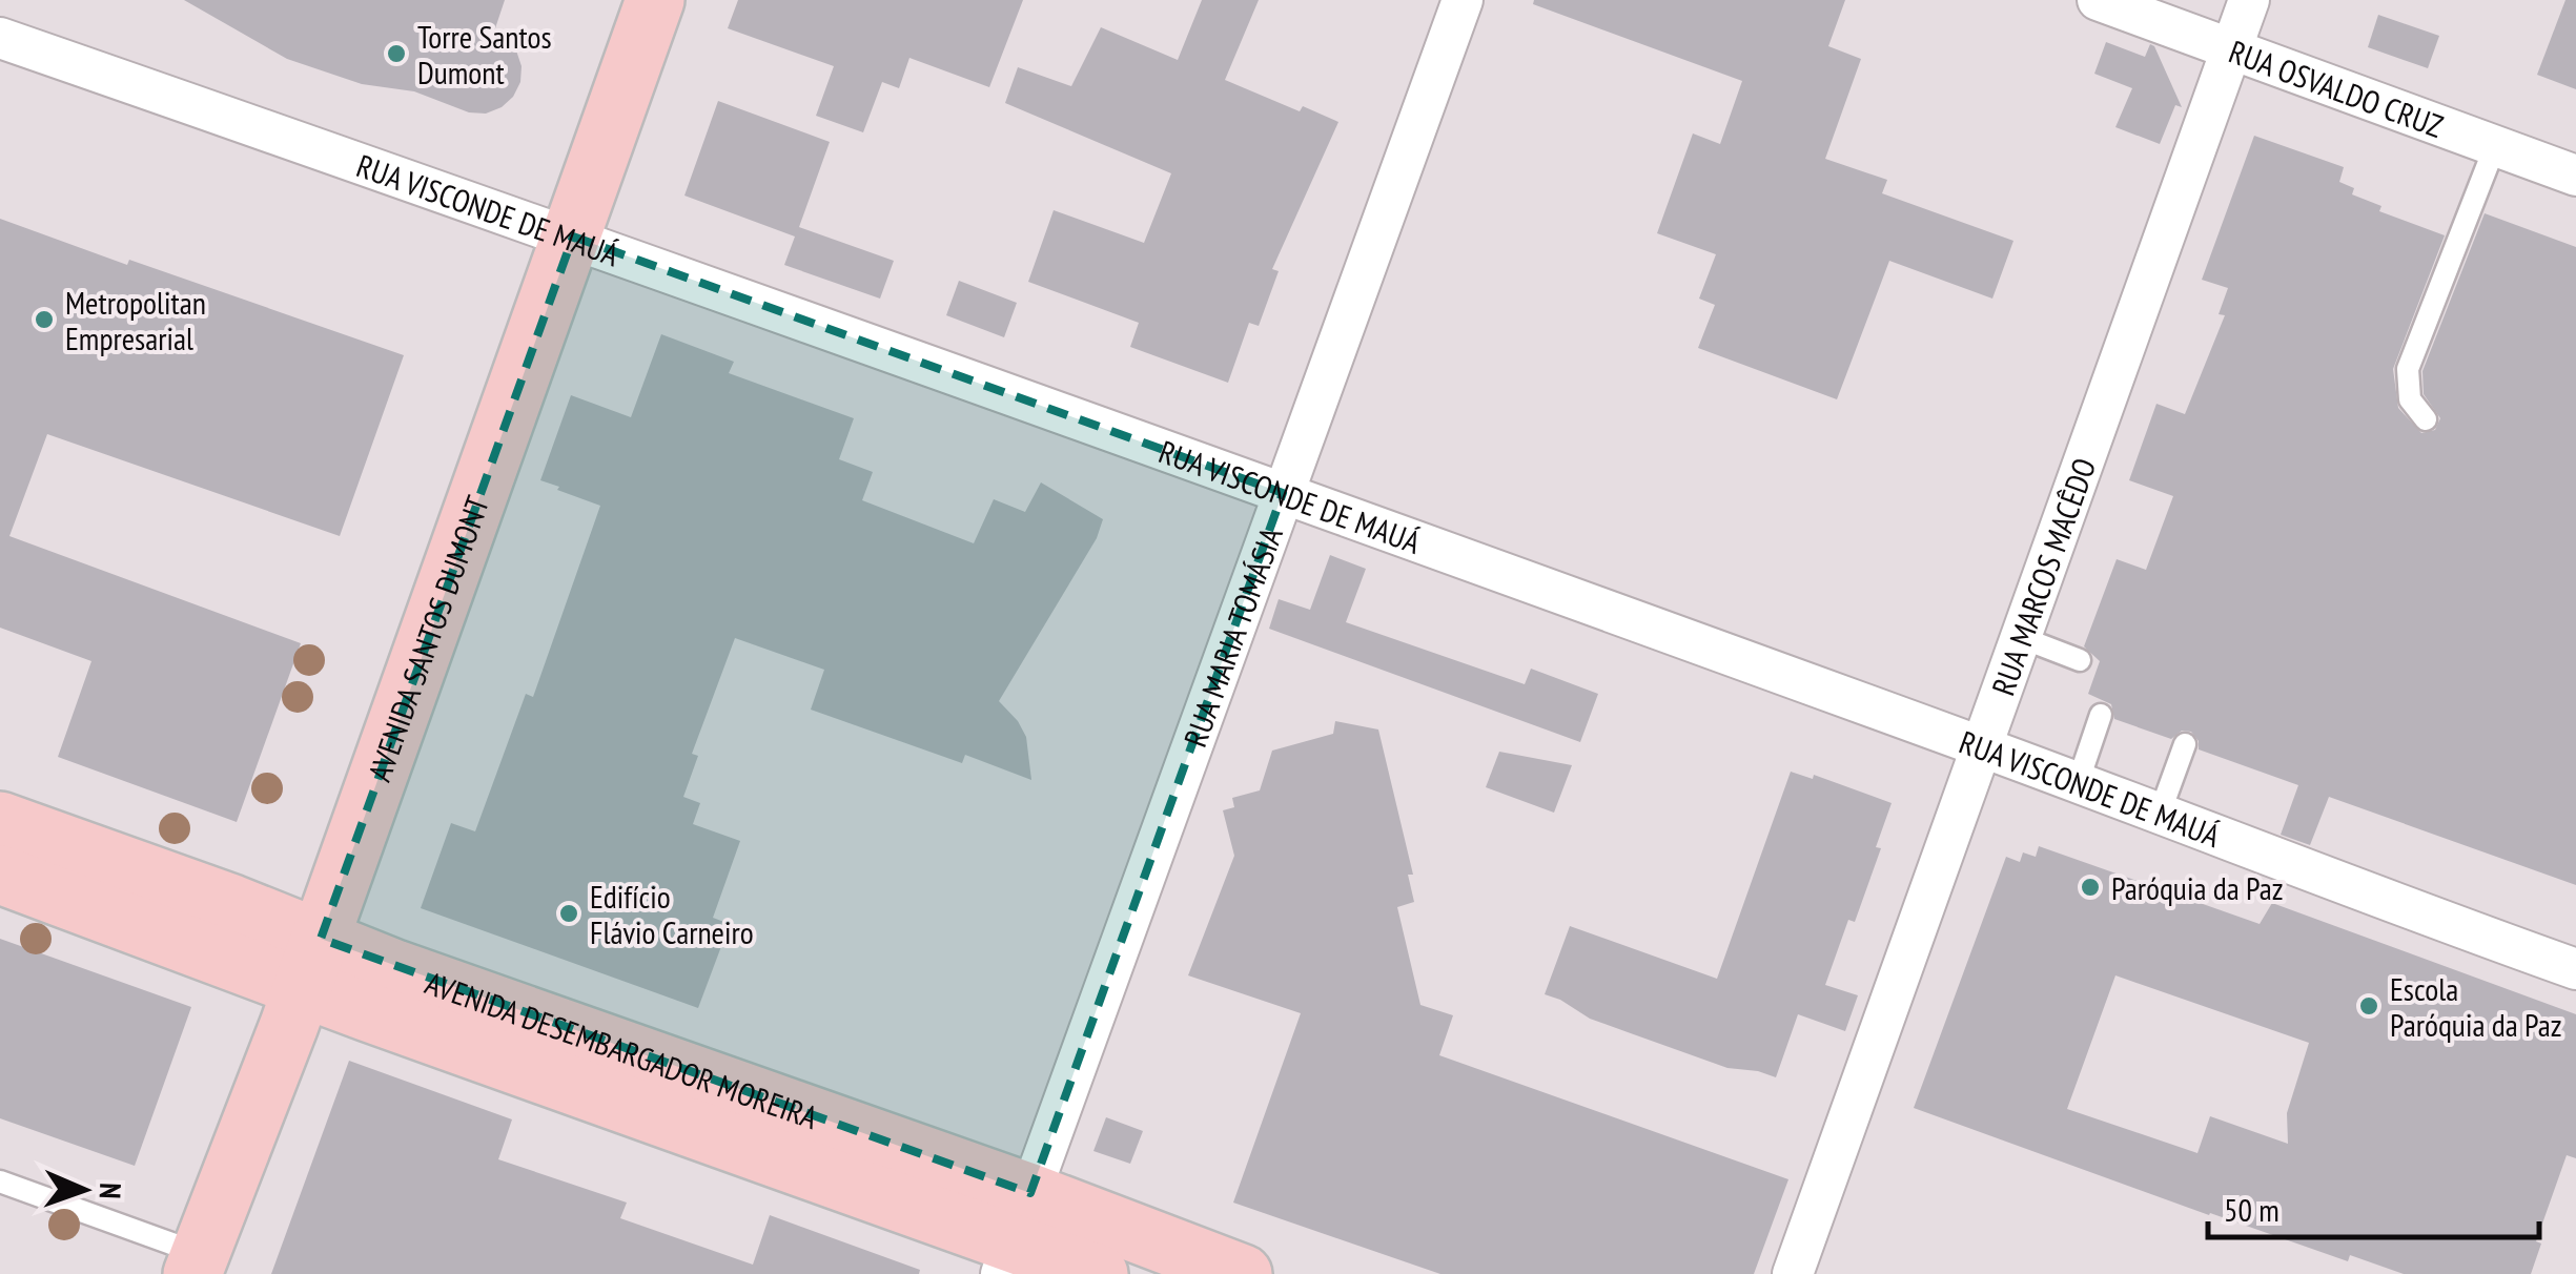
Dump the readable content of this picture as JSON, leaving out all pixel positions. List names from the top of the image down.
{
  "streets": {
    "main road": ["AVENIDA SANTOS DUMONT", "AVENIDA DESEMBARGADOR MOREIRA"],
    "street": [
      "RUA OSVALDO CRUZ",
      "RUA VISCONDE DE MAUÁ",
      "RUA MARCOS MACÊDO",
      "RUA MARIA TOMÁSIA"
    ]
  },
  "crossings": [
    ["RUA OSVALDO CRUZ", "RUA MARCOS MACÊDO"],
    ["RUA VISCONDE DE MAUÁ", "RUA MARCOS MACÊDO"],
    ["RUA VISCONDE DE MAUÁ", "RUA MARIA TOMÁSIA"],
    ["RUA VISCONDE DE MAUÁ", "AVENIDA SANTOS DUMONT"],
    ["RUA MARIA TOMÁSIA", "AVENIDA DESEMBARGADOR MOREIRA"],
    ["AVENIDA SANTOS DUMONT", "AVENIDA DESEMBARGADOR MOREIRA"]
  ],
  "places": [
    "Torre Santos Dumont",
    "Metropolitan Empresarial",
    "Paróquia da Paz",
    "Edifício Flávio Carneiro",
    "Escola Paróquia da Paz"
  ],
  "scale_bar": "50 m",
  "north": "right"
}
